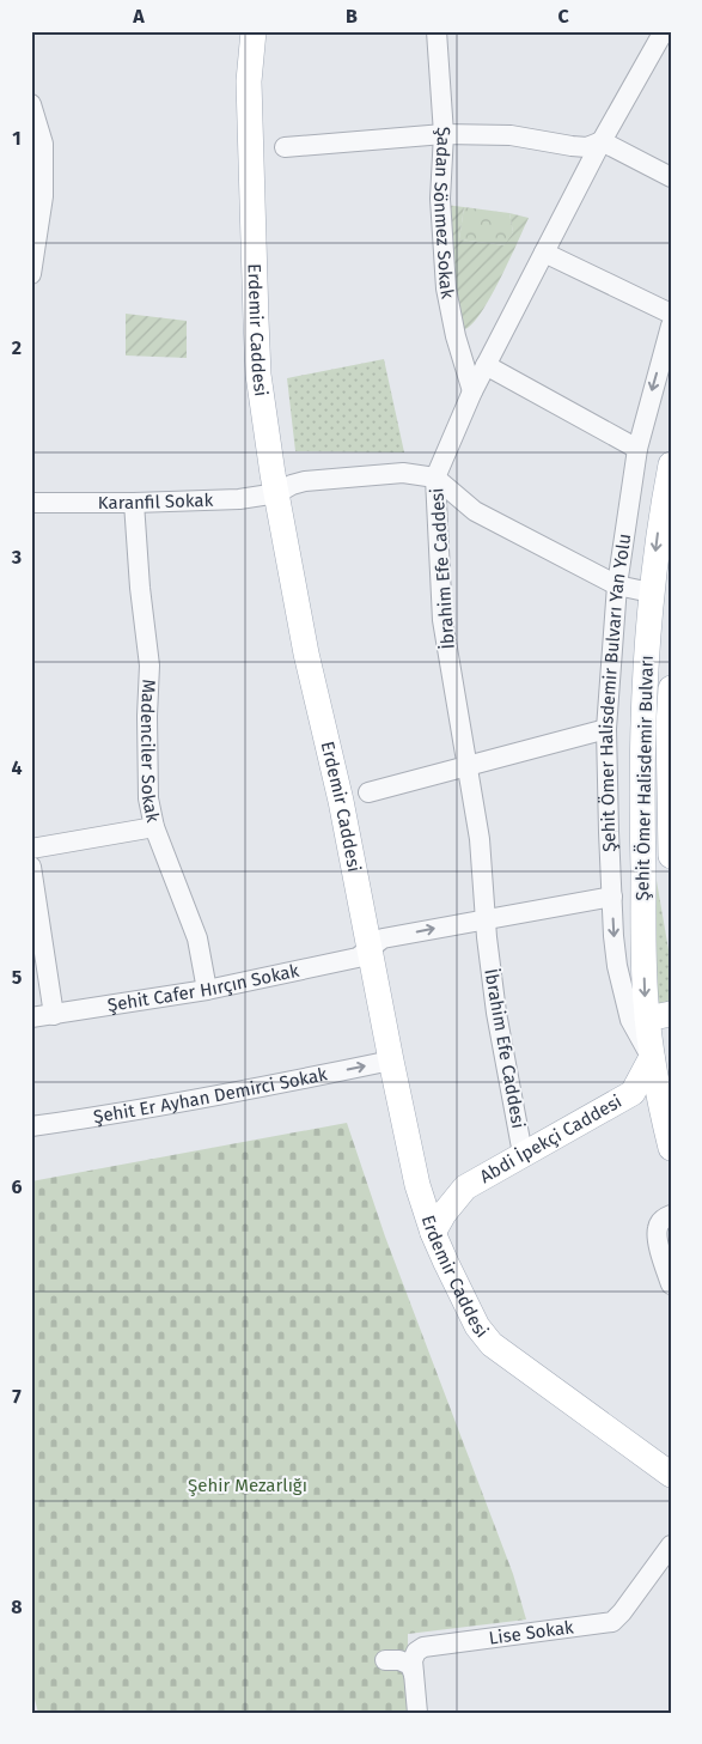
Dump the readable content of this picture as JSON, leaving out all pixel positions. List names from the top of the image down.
{
  "streets": {
    "main road": ["Erdemir Caddesi", "Şehit Ömer Halisdemir Bulvarı", "Abdi İpekçi Caddesi"],
    "street": [
      "Şadan Sönmez Sokak",
      "Karanfil Sokak",
      "İbrahim Efe Caddesi",
      "Şehit Ömer Halisdemir Bulvarı Yan Yolu",
      "Madenciler Sokak",
      "Şehit Cafer Hırçın Sokak",
      "Şehit Er Ayhan Demirci Sokak",
      "Lise Sokak"
    ]
  },
  "crossings": [
    ["Şadan Sönmez Sokak", "İbrahim Efe Caddesi"],
    ["Erdemir Caddesi", "Karanfil Sokak"],
    ["Erdemir Caddesi", "Şehit Cafer Hırçın Sokak"],
    ["Erdemir Caddesi", "Şehit Er Ayhan Demirci Sokak"],
    ["Erdemir Caddesi", "Abdi İpekçi Caddesi"],
    ["Karanfil Sokak", "İbrahim Efe Caddesi"],
    ["Karanfil Sokak", "Madenciler Sokak"],
    ["İbrahim Efe Caddesi", "Şehit Cafer Hırçın Sokak"],
    ["İbrahim Efe Caddesi", "Abdi İpekçi Caddesi"],
    ["Şehit Ömer Halisdemir Bulvarı Yan Yolu", "Şehit Ömer Halisdemir Bulvarı"],
    ["Şehit Ömer Halisdemir Bulvarı Yan Yolu", "Şehit Cafer Hırçın Sokak"],
    ["Şehit Ömer Halisdemir Bulvarı Yan Yolu", "Abdi İpekçi Caddesi"],
    ["Madenciler Sokak", "Şehit Cafer Hırçın Sokak"],
    ["Şehit Ömer Halisdemir Bulvarı", "Abdi İpekçi Caddesi"]
  ],
  "one_way": ["Şehit Ömer Halisdemir Bulvarı Yan Yolu", "Şehit Er Ayhan Demirci Sokak"],
  "parks": ["Şehir Mezarlığı"],
  "grid": {
    "columns": ["A", "B", "C"],
    "rows": [
      "1",
      "2",
      "3",
      "4",
      "5",
      "6",
      "7",
      "8"
    ]
  }
}
